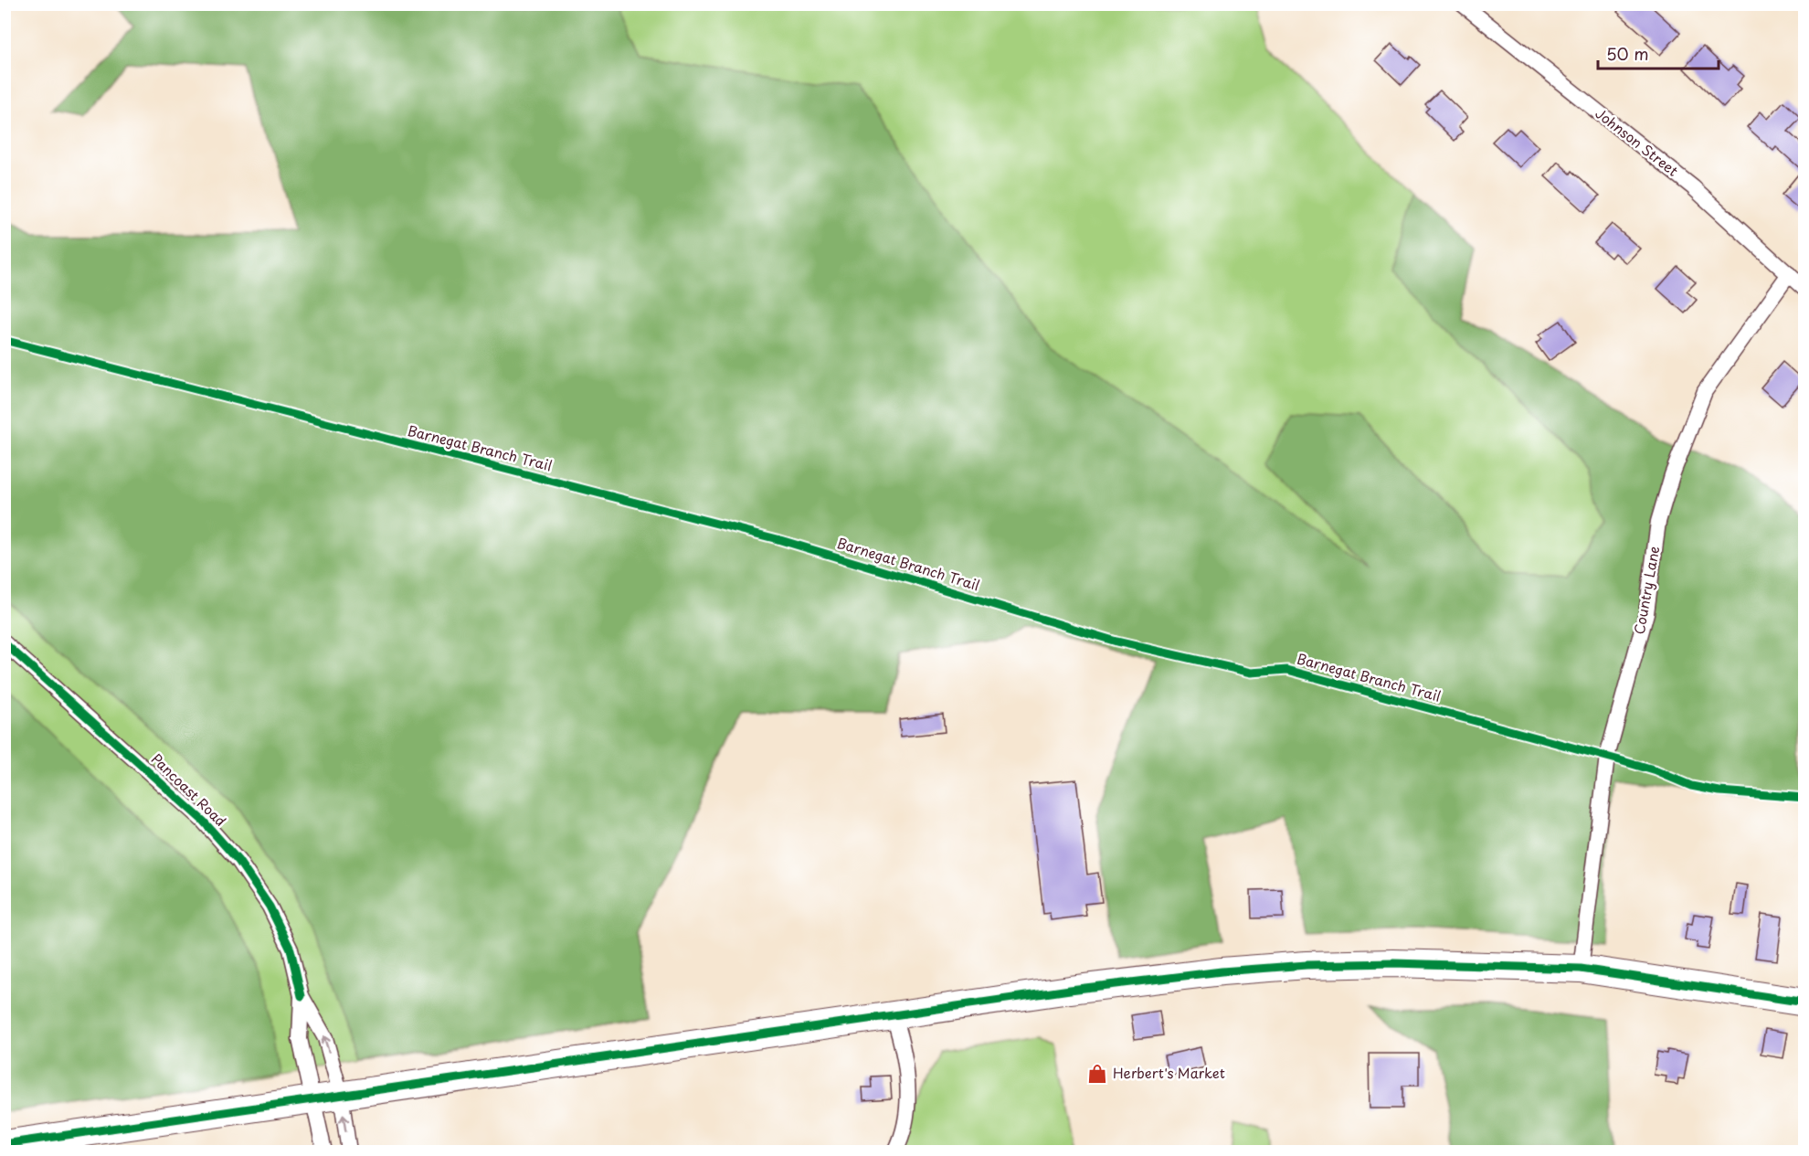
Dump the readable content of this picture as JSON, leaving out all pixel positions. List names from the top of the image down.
{
  "streets": {
    "street": ["Johnson Street", "Country Lane", "Pancoast Road"],
    "cycle path": ["Barnegat Branch Trail"]
  },
  "crossings": [
    ["Johnson Street", "Country Lane"]
  ],
  "places": {
    "shop": ["Herbert's Market"]
  },
  "scale_bar": "50 m"
}
